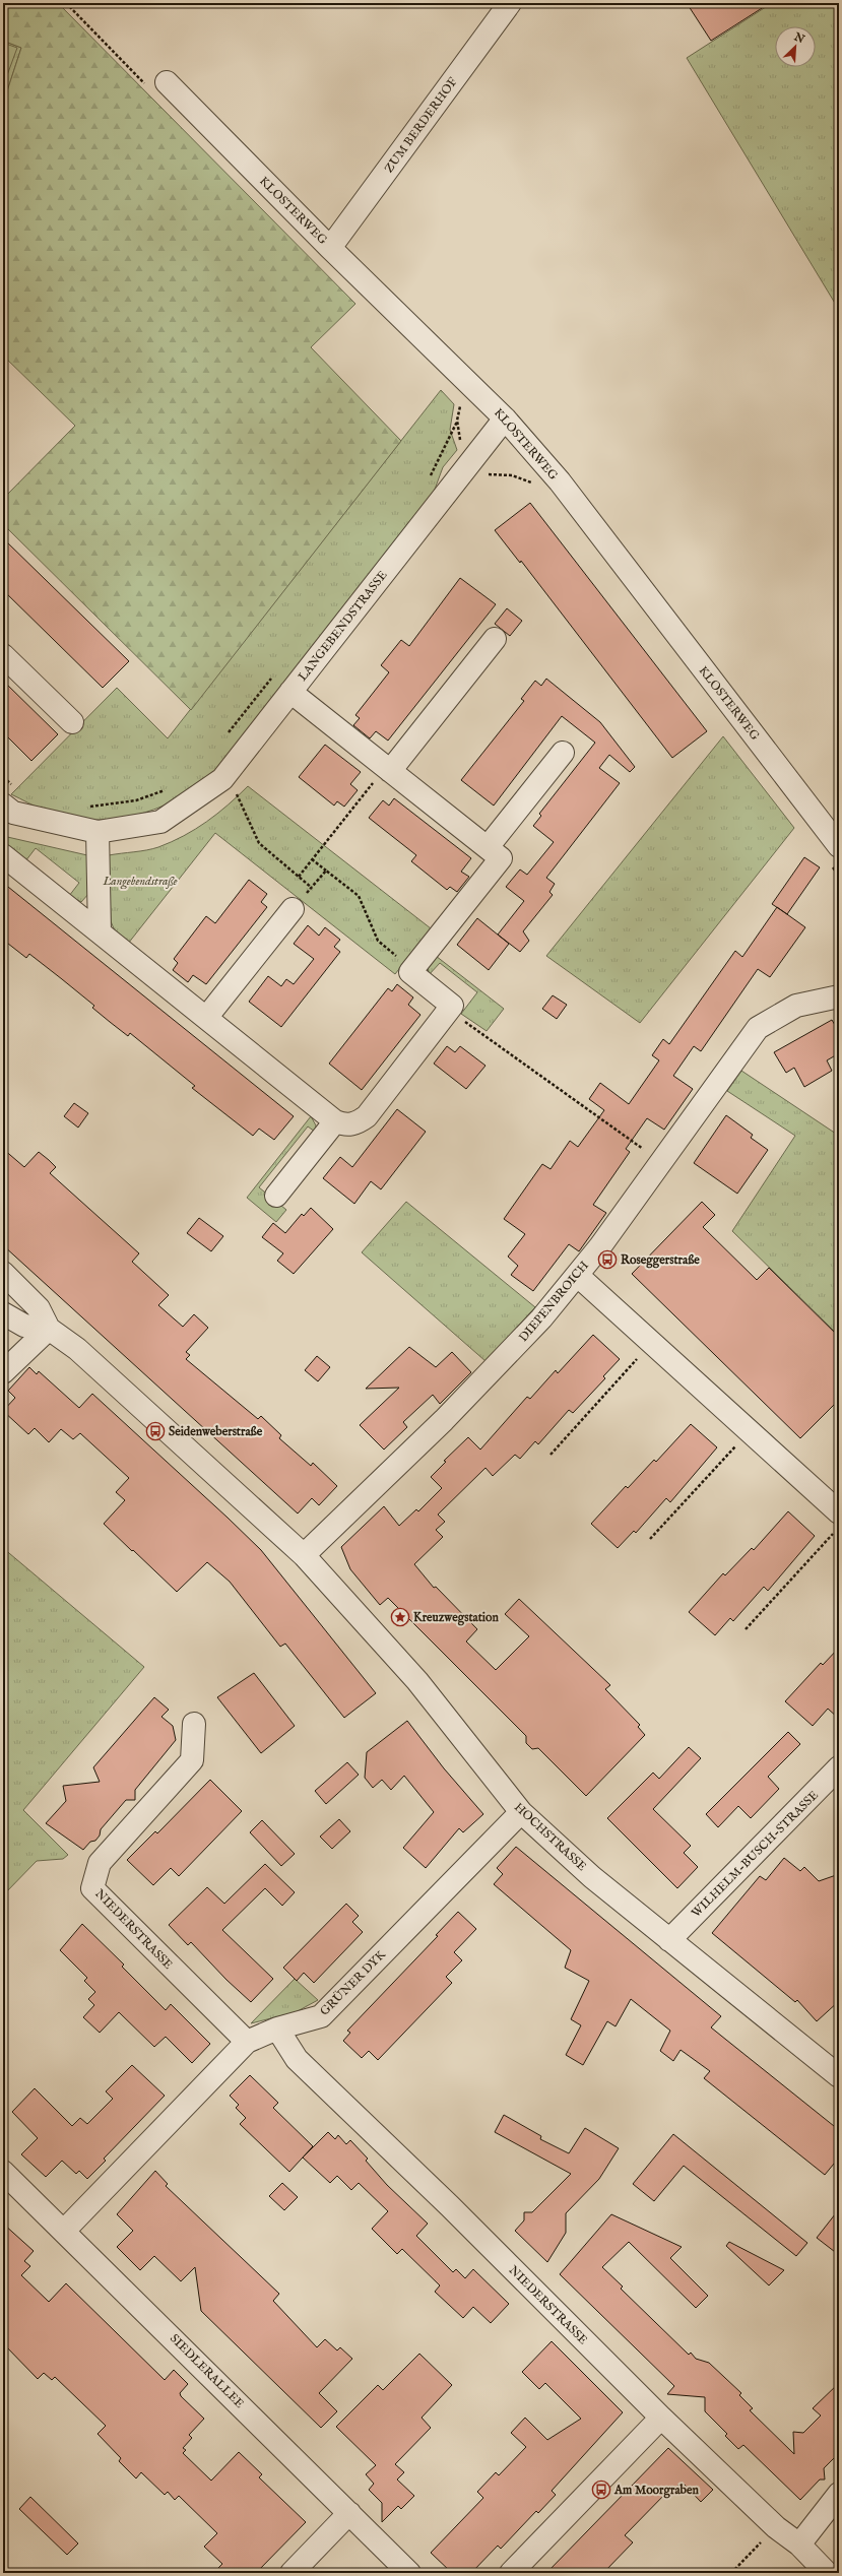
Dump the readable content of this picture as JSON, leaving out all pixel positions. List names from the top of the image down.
{
  "streets": {
    "street": [
      "ZUM BERDERHOF",
      "KLOSTERWEG",
      "LANGEBENDSTRASSE",
      "DIEPENBROICH",
      "HOCHSTRASSE",
      "WILHELM-BUSCH-STRASSE",
      "NIEDERSTRASSE",
      "GRÜNER DYK",
      "SIEDLERALLEE"
    ]
  },
  "crossings": [
    ["ZUM BERDERHOF", "KLOSTERWEG"],
    ["KLOSTERWEG", "LANGEBENDSTRASSE"],
    ["DIEPENBROICH", "HOCHSTRASSE"],
    ["HOCHSTRASSE", "WILHELM-BUSCH-STRASSE"],
    ["HOCHSTRASSE", "GRÜNER DYK"],
    ["NIEDERSTRASSE", "GRÜNER DYK"],
    ["GRÜNER DYK", "SIEDLERALLEE"]
  ],
  "parks": ["Langebendstraße"],
  "places": {
    "bus stop": ["Roseggerstraße", "Seidenweberstraße", "Am Moorgraben"],
    "place": ["Kreuzwegstation"]
  },
  "north": "top right"
}
